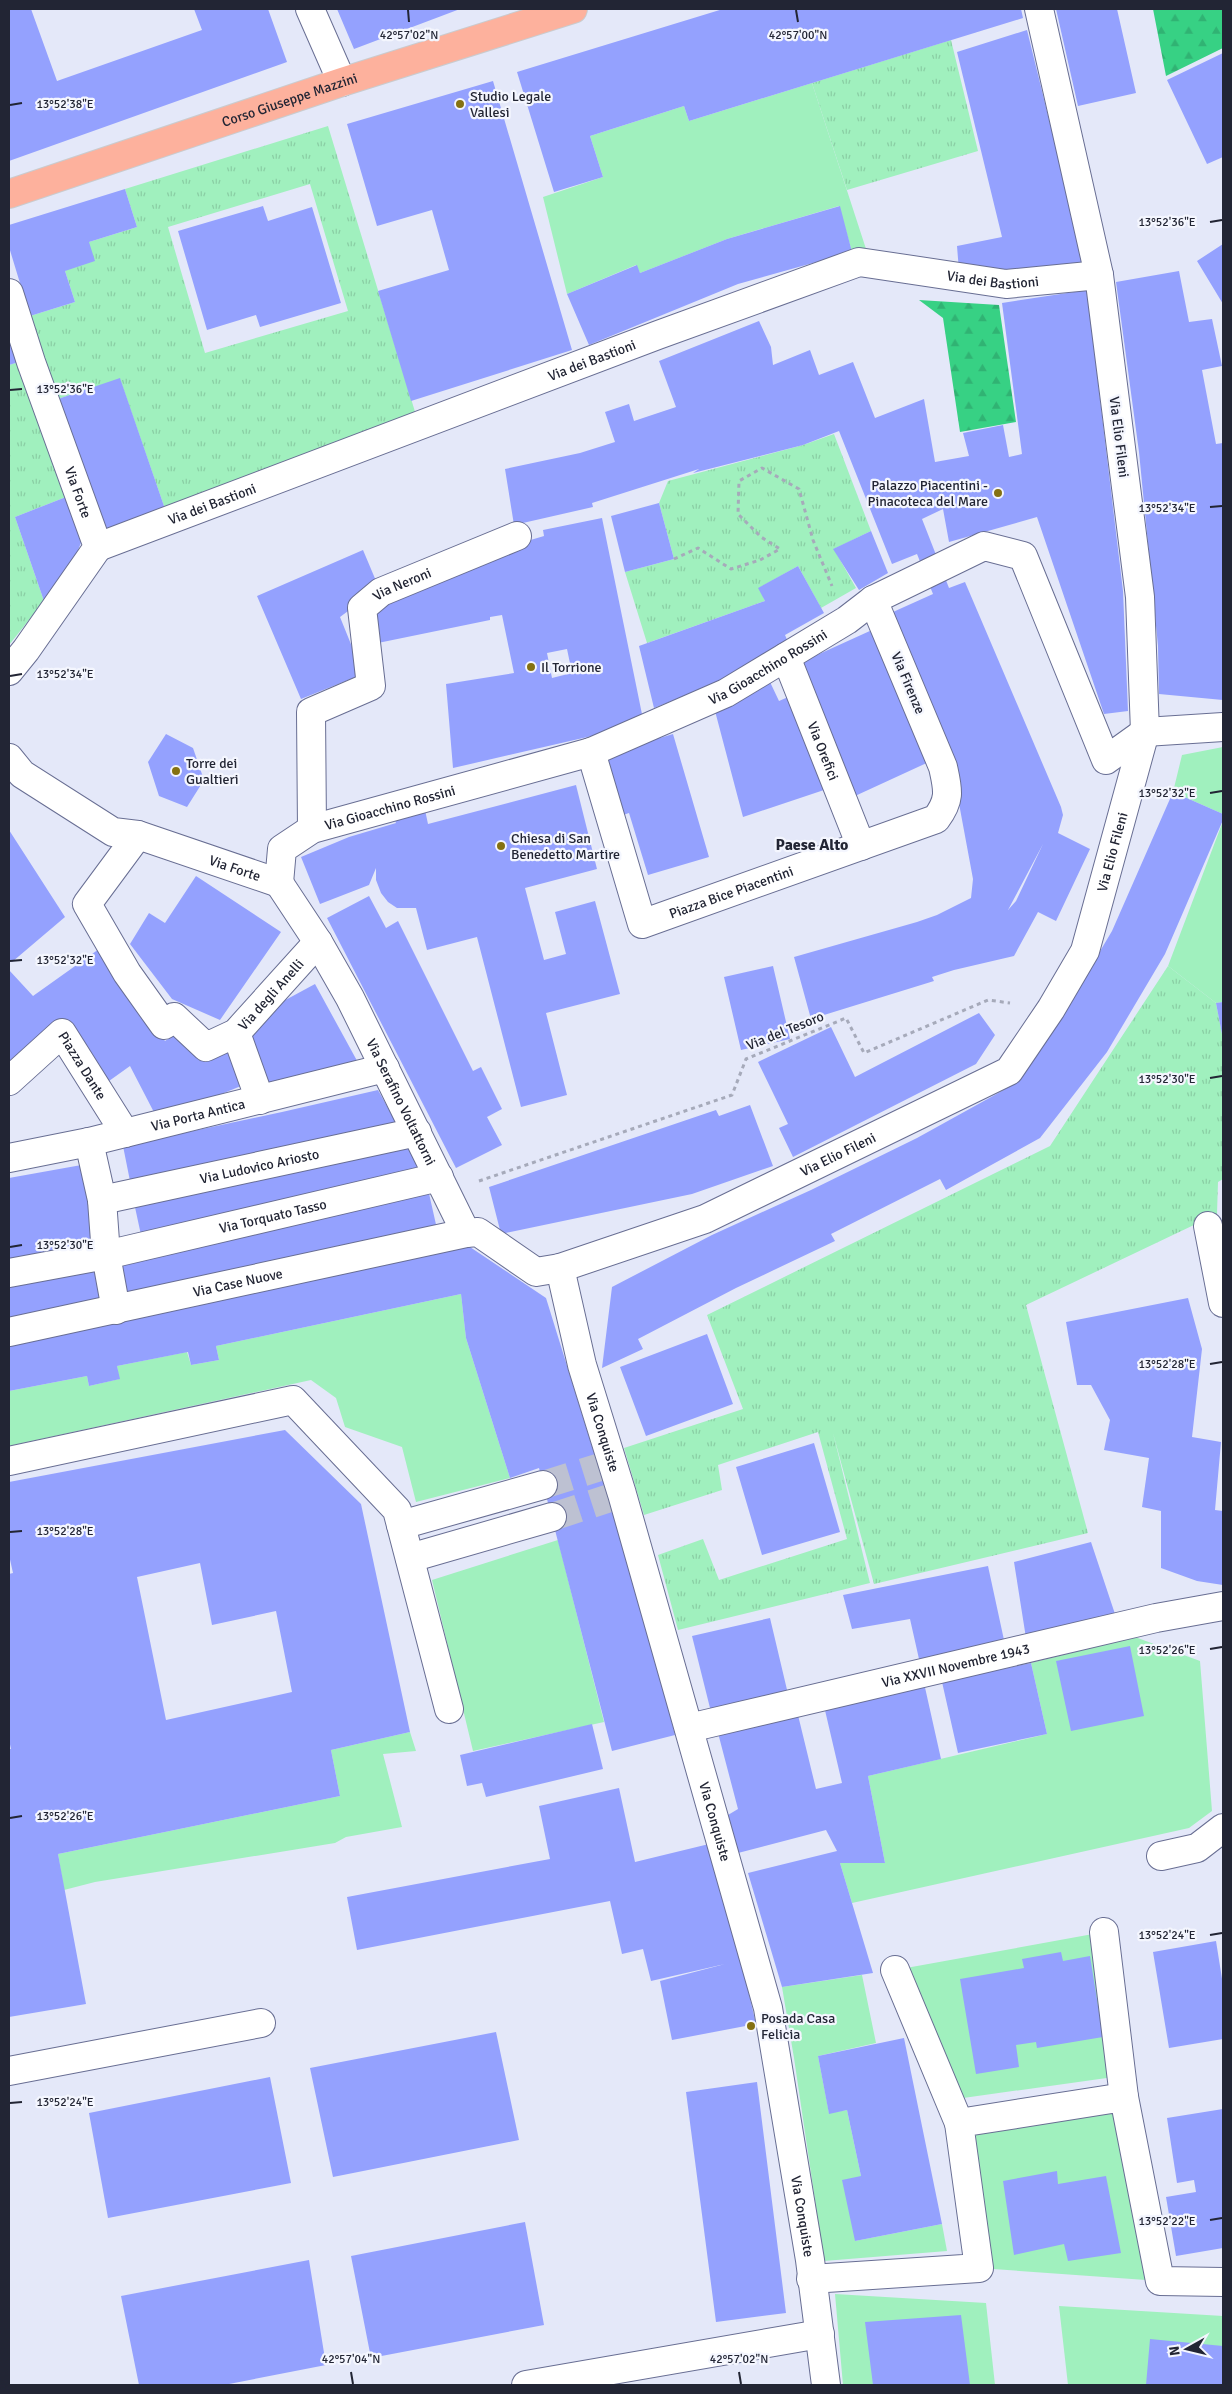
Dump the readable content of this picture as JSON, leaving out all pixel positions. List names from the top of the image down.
{
  "streets": {
    "main road": ["Corso Giuseppe Mazzini"],
    "street": [
      "Via dei Bastioni",
      "Via Elio Fileni",
      "Via Forte",
      "Via Neroni",
      "Via Gioacchino Rossini",
      "Via Firenze",
      "Via Orefici",
      "Piazza Bice Piacentini",
      "Via degli Anelli",
      "Piazza Dante",
      "Via Serafino Voltattorni",
      "Via Porta Antica",
      "Via Ludovico Ariosto",
      "Via Torquato Tasso",
      "Via Case Nuove",
      "Via Conquiste",
      "Via XXVII Novembre 1943"
    ],
    "path": ["Via del Tesoro"]
  },
  "crossings": [
    ["Via dei Bastioni", "Via Elio Fileni"],
    ["Via dei Bastioni", "Via Forte"],
    ["Via Elio Fileni", "Via Gioacchino Rossini"],
    ["Via Elio Fileni", "Via del Tesoro"],
    ["Via Elio Fileni", "Via Conquiste"],
    ["Via Forte", "Via Gioacchino Rossini"],
    ["Via Forte", "Via degli Anelli"],
    ["Via Forte", "Via Serafino Voltattorni"],
    ["Via Neroni", "Via Gioacchino Rossini"],
    ["Via Gioacchino Rossini", "Via Firenze"],
    ["Via Gioacchino Rossini", "Via Orefici"],
    ["Via Gioacchino Rossini", "Piazza Bice Piacentini"],
    ["Via Gioacchino Rossini", "Via Serafino Voltattorni"],
    ["Via Firenze", "Piazza Bice Piacentini"],
    ["Via Orefici", "Piazza Bice Piacentini"],
    ["Via degli Anelli", "Via Serafino Voltattorni"],
    ["Via del Tesoro", "Via Serafino Voltattorni"],
    ["Via del Tesoro", "Via Torquato Tasso"],
    ["Piazza Dante", "Via Porta Antica"],
    ["Via Serafino Voltattorni", "Via Porta Antica"],
    ["Via Serafino Voltattorni", "Via Ludovico Ariosto"],
    ["Via Serafino Voltattorni", "Via Torquato Tasso"],
    ["Via Serafino Voltattorni", "Via Case Nuove"],
    ["Via Conquiste", "Via XXVII Novembre 1943"]
  ],
  "districts": ["Paese Alto"],
  "places": [
    "Studio Legale Vallesi",
    "Palazzo Piacentini - Pinacoteca del Mare",
    "Il Torrione",
    "Torre dei Gualtieri",
    "Chiesa di San Benedetto Martire",
    "Posada Casa Felicia"
  ],
  "north": "left",
  "coordinates": [
    "42°57'02\"N",
    "42°57'00\"N",
    "13°52'38\"E",
    "13°52'36\"E",
    "13°52'34\"E",
    "13°52'32\"E",
    "13°52'30\"E",
    "13°52'28\"E",
    "13°52'26\"E",
    "13°52'24\"E",
    "13°52'22\"E",
    "42°57'04\"N"
  ]
}
